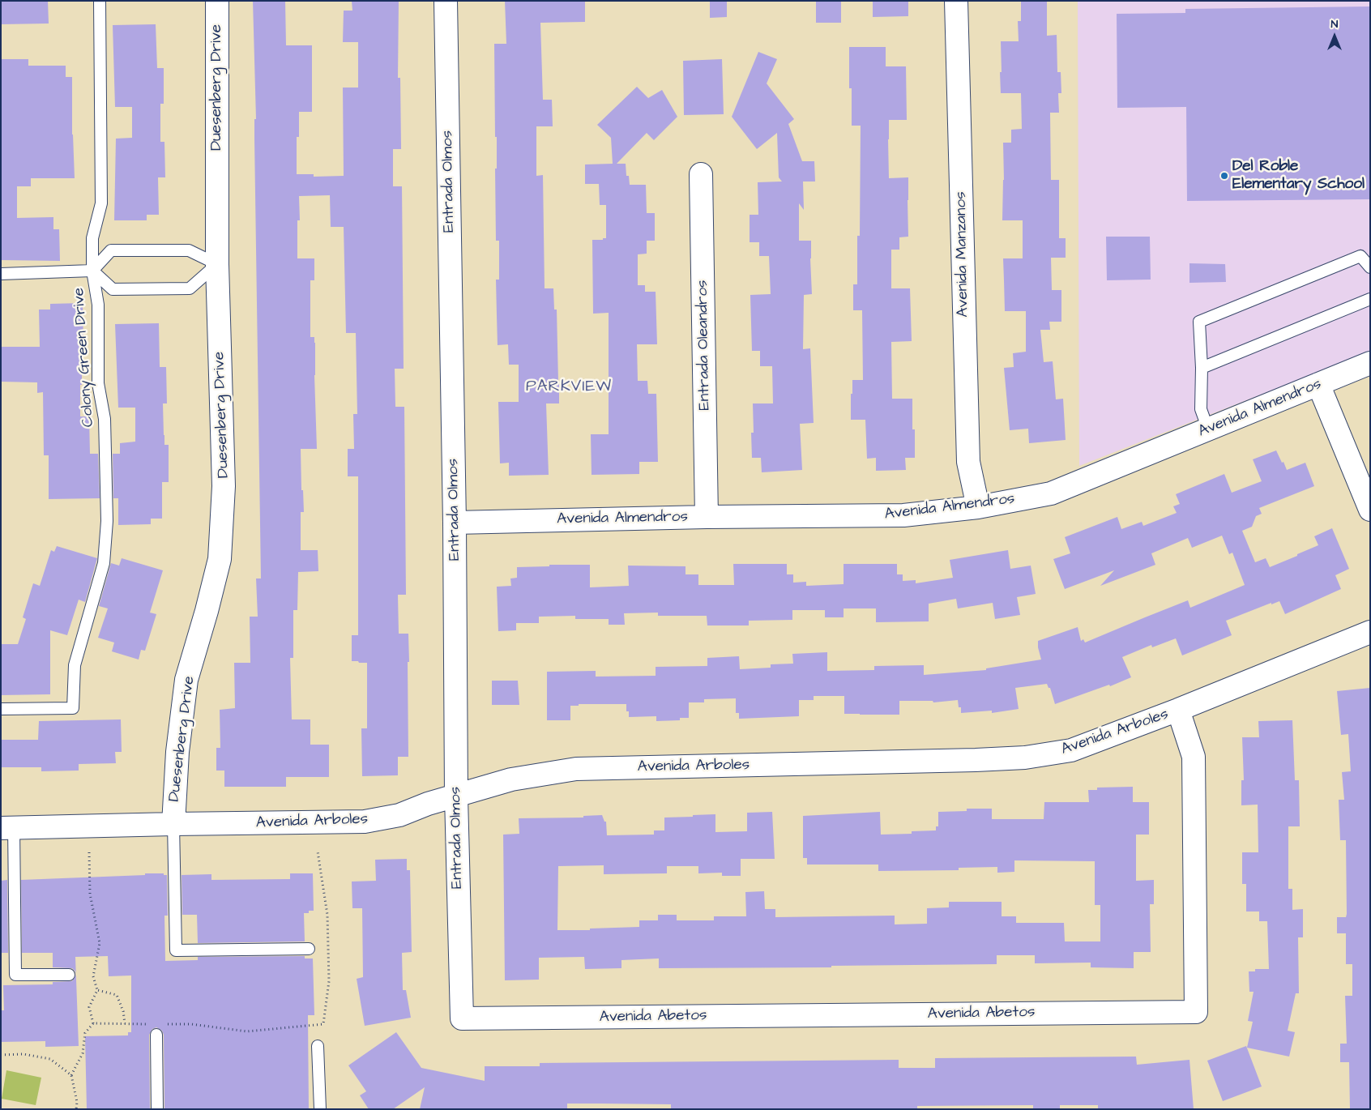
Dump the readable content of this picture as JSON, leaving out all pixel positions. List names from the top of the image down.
{
  "streets": {
    "street": [
      "Duesenberg Drive",
      "Entrada Olmos",
      "Avenida Manzanos",
      "Entrada Oleandros",
      "Avenida Almendros",
      "Avenida Arboles",
      "Avenida Abetos"
    ],
    "lane": ["Colony Green Drive"]
  },
  "crossings": [
    ["Duesenberg Drive", "Avenida Arboles"],
    ["Entrada Olmos", "Avenida Almendros"],
    ["Entrada Olmos", "Avenida Arboles"],
    ["Entrada Olmos", "Avenida Abetos"],
    ["Avenida Manzanos", "Avenida Almendros"],
    ["Entrada Oleandros", "Avenida Almendros"],
    ["Avenida Arboles", "Avenida Abetos"]
  ],
  "districts": ["PARKVIEW"],
  "places": ["Del Roble Elementary School"],
  "north": "top"
}
